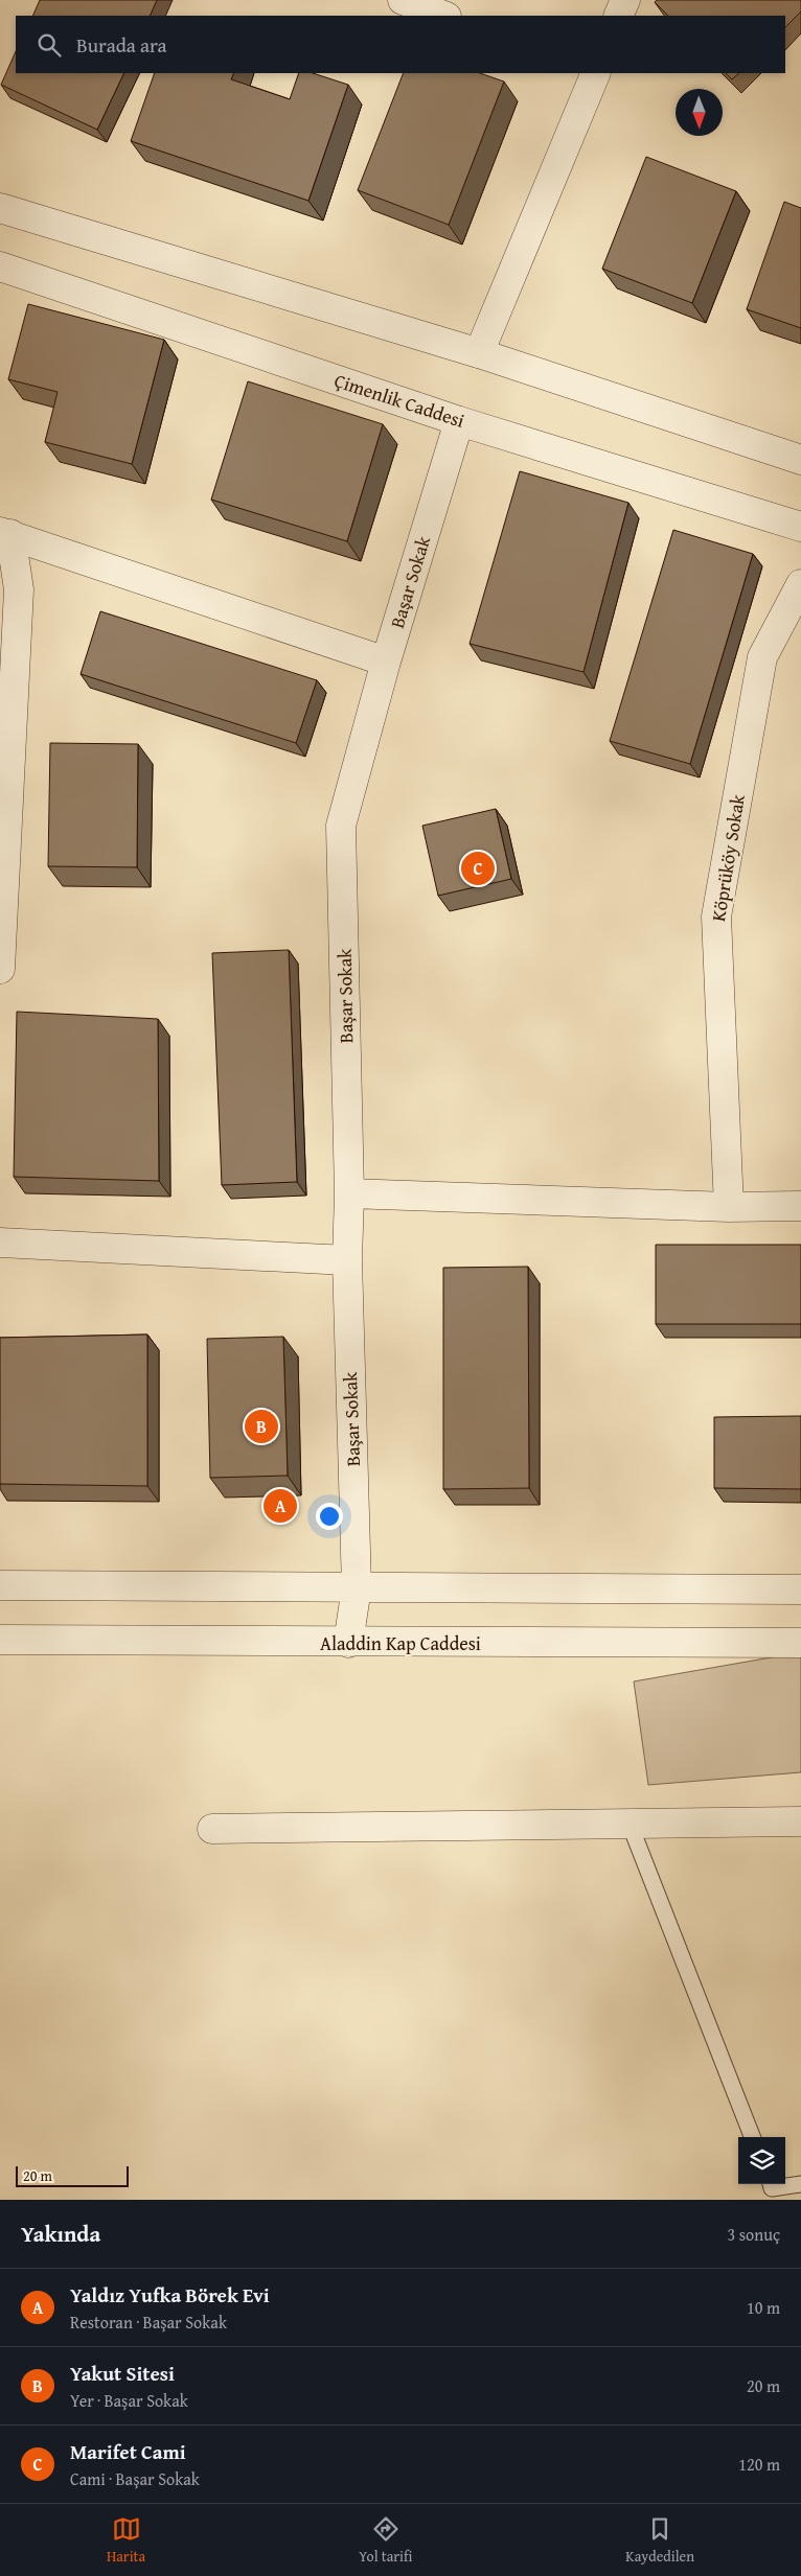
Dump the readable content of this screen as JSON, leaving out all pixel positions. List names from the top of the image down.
{
  "streets": {
    "street": [
      "Çimenlik Caddesi",
      "Başar Sokak",
      "Köprüköy Sokak",
      "Aladdin Kap Caddesi"
    ]
  },
  "crossings": [
    ["Çimenlik Caddesi", "Başar Sokak"],
    ["Başar Sokak", "Aladdin Kap Caddesi"]
  ],
  "scale_bar": "20 m",
  "north": "bottom",
  "page": {
    "search": "Burada ara",
    "pins": ["C", "B", "A"],
    "scale": "20 m",
    "heading": ["Yakında", "3 sonuç"],
    "list": [
      {
        "mark": "A",
        "name": "Yaldız Yufka Börek Evi",
        "note": "Restoran · Başar Sokak",
        "value": "10 m"
      },
      {
        "mark": "B",
        "name": "Yakut Sitesi",
        "note": "Yer · Başar Sokak",
        "value": "20 m"
      },
      {
        "mark": "C",
        "name": "Marifet Cami",
        "note": "Cami · Başar Sokak",
        "value": "120 m"
      }
    ],
    "nav": ["Harita", "Yol tarifi", "Kaydedilen"]
  }
}
